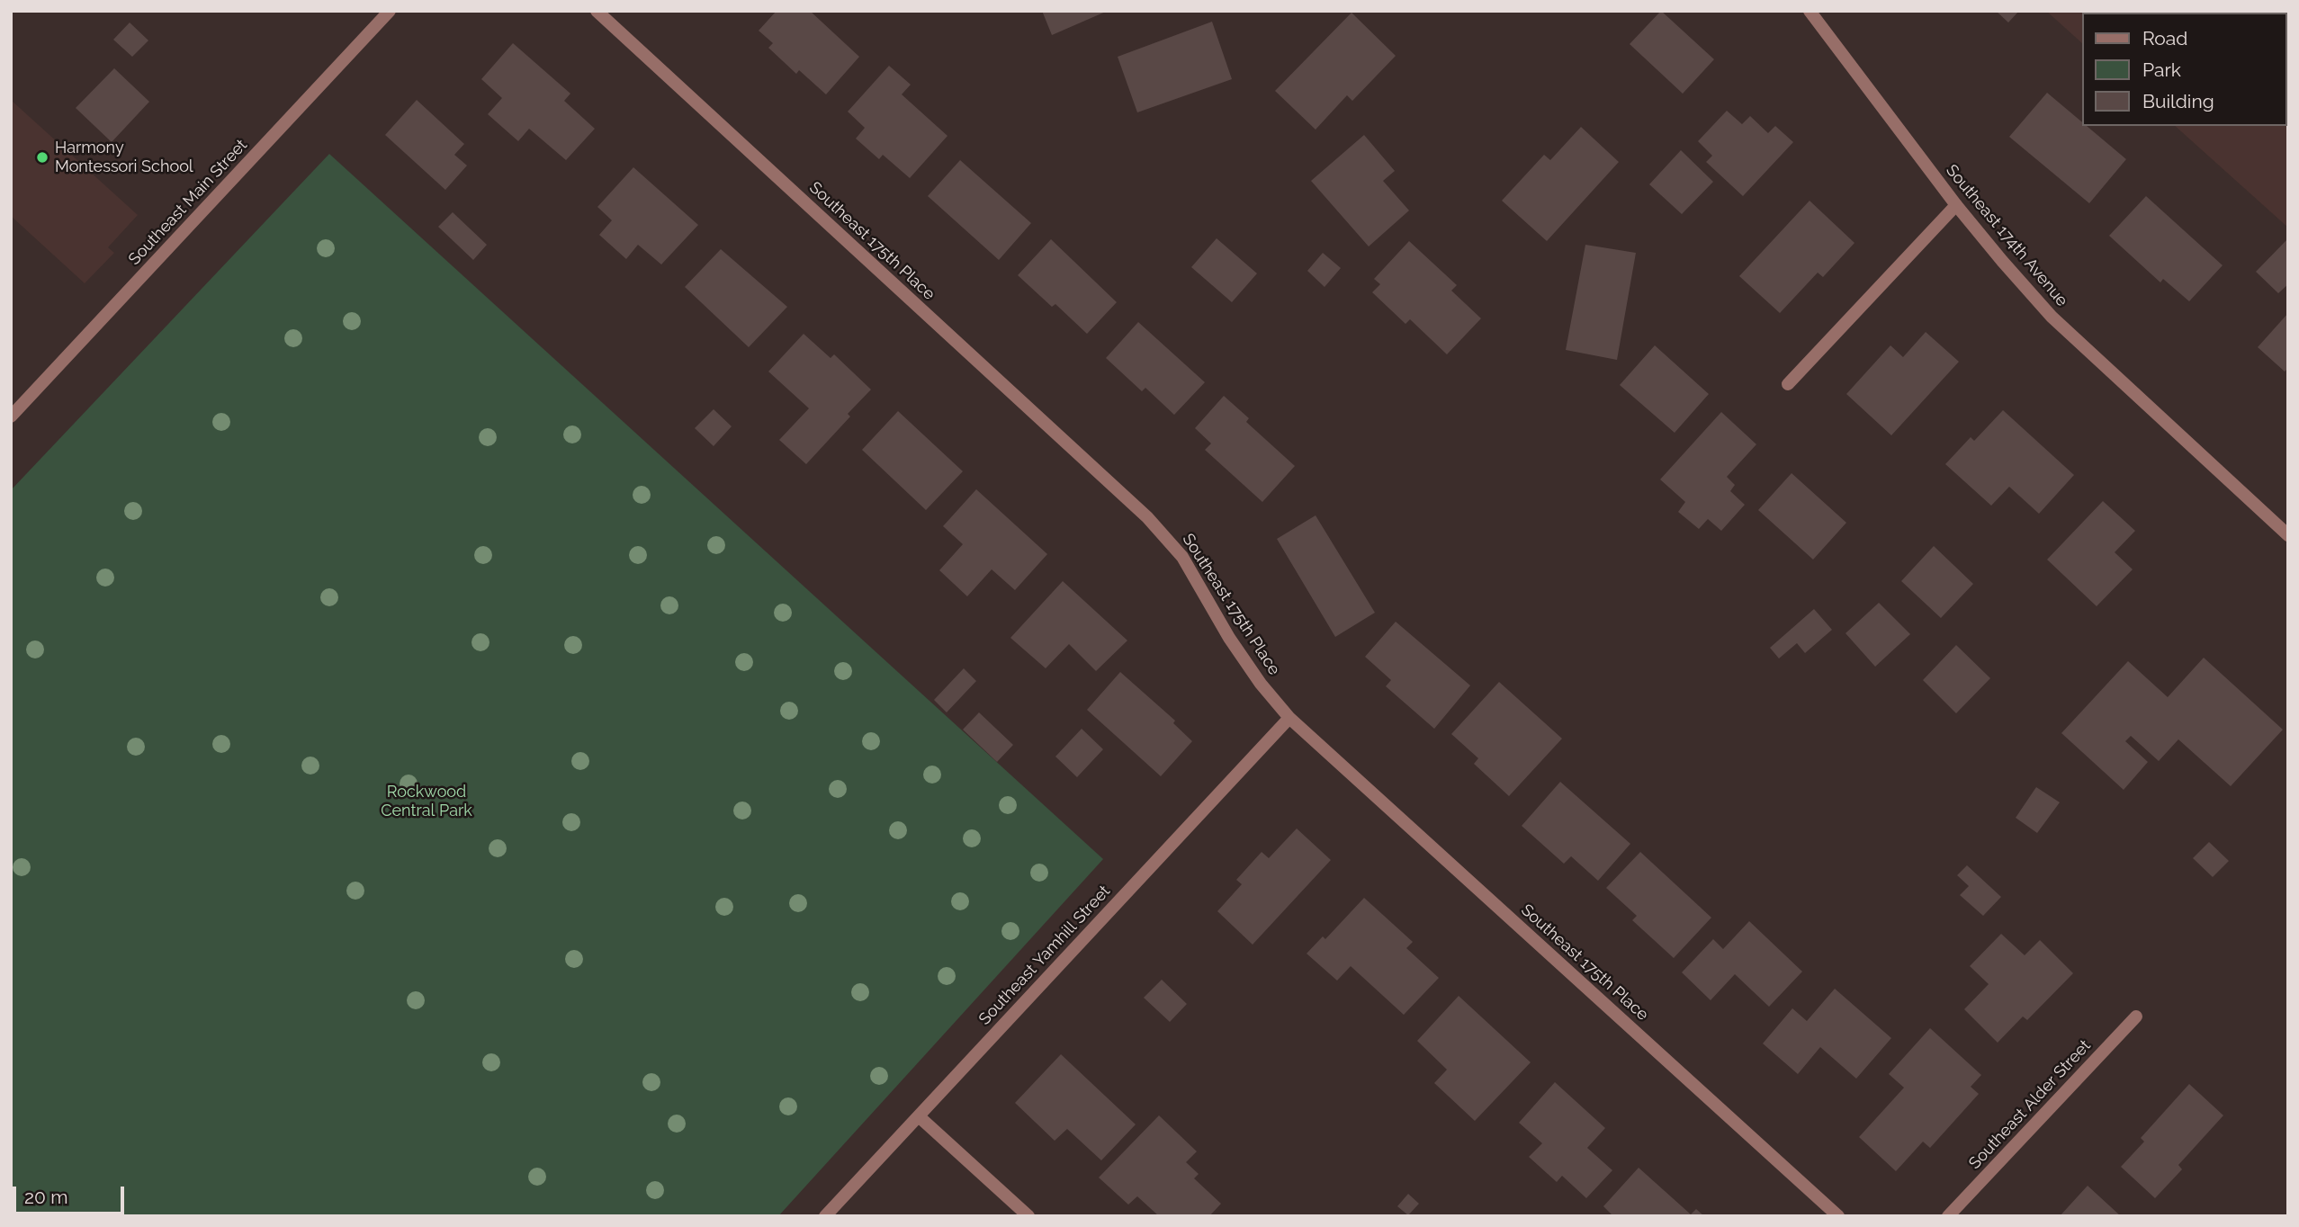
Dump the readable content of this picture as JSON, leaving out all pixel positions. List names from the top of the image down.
{
  "streets": {
    "street": [
      "Southeast Main Street",
      "Southeast 174th Avenue",
      "Southeast 175th Place",
      "Southeast Yamhill Street",
      "Southeast Alder Street"
    ]
  },
  "crossings": [
    ["Southeast 175th Place", "Southeast Yamhill Street"]
  ],
  "parks": ["Rockwood Central Park"],
  "places": ["Harmony Montessori School"],
  "legend": ["Road", "Park", "Building"],
  "scale_bar": "20 m"
}
